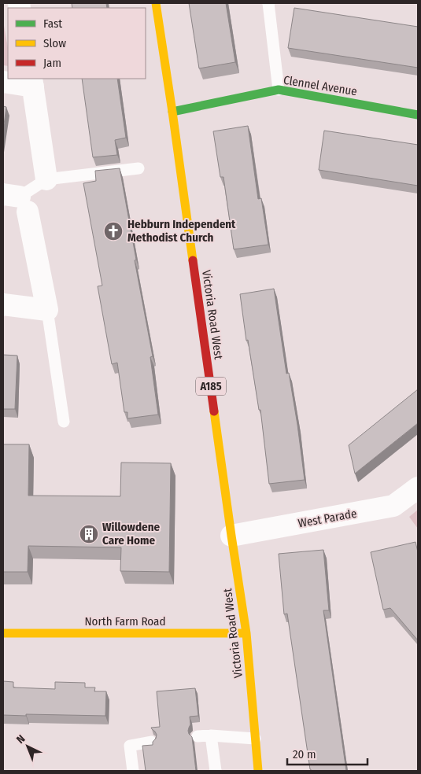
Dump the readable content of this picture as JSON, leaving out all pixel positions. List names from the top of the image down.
{
  "streets": {
    "main road": [
      "Clennel Avenue",
      "Victoria Road West",
      "A185",
      "North Farm Road"
    ],
    "street": ["West Parade"]
  },
  "crossings": [
    ["Clennel Avenue", "Victoria Road West"],
    ["Victoria Road West", "West Parade"],
    ["Victoria Road West", "North Farm Road"]
  ],
  "places": {
    "church": ["Hebburn Independent Methodist Church"],
    "building": ["Willowdene Care Home"]
  },
  "legend": ["Fast", "Slow", "Jam"],
  "scale_bar": "20 m",
  "north": "top left"
}
